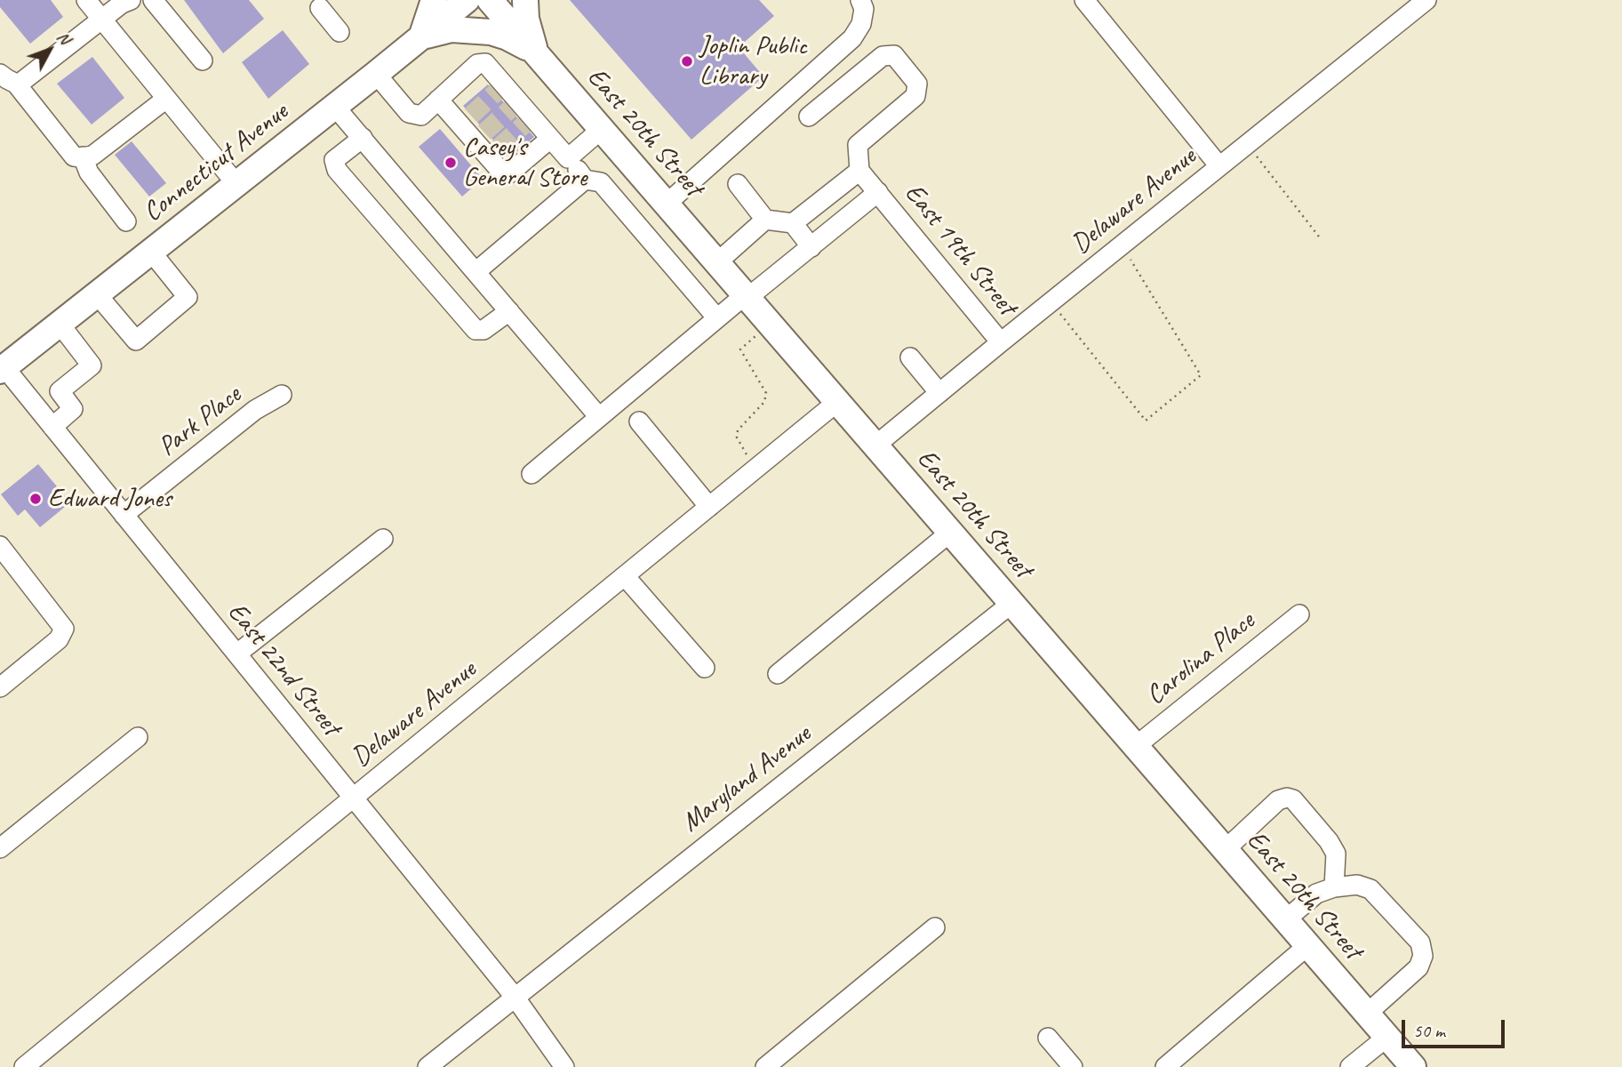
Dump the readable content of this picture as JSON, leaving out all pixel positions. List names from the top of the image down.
{
  "streets": {
    "main road": ["East 20th Street", "Connecticut Avenue"],
    "street": [
      "Delaware Avenue",
      "East 19th Street",
      "Park Place",
      "Carolina Place",
      "East 22nd Street",
      "Maryland Avenue"
    ]
  },
  "crossings": [
    ["East 20th Street", "Delaware Avenue"],
    ["East 20th Street", "Carolina Place"],
    ["East 20th Street", "Maryland Avenue"],
    ["Connecticut Avenue", "East 22nd Street"],
    ["Delaware Avenue", "East 19th Street"],
    ["Delaware Avenue", "East 22nd Street"],
    ["Park Place", "East 22nd Street"],
    ["East 22nd Street", "Maryland Avenue"]
  ],
  "places": ["Joplin Public Library", "Casey's General Store", "Edward Jones"],
  "scale_bar": "50 m",
  "north": "top right"
}
